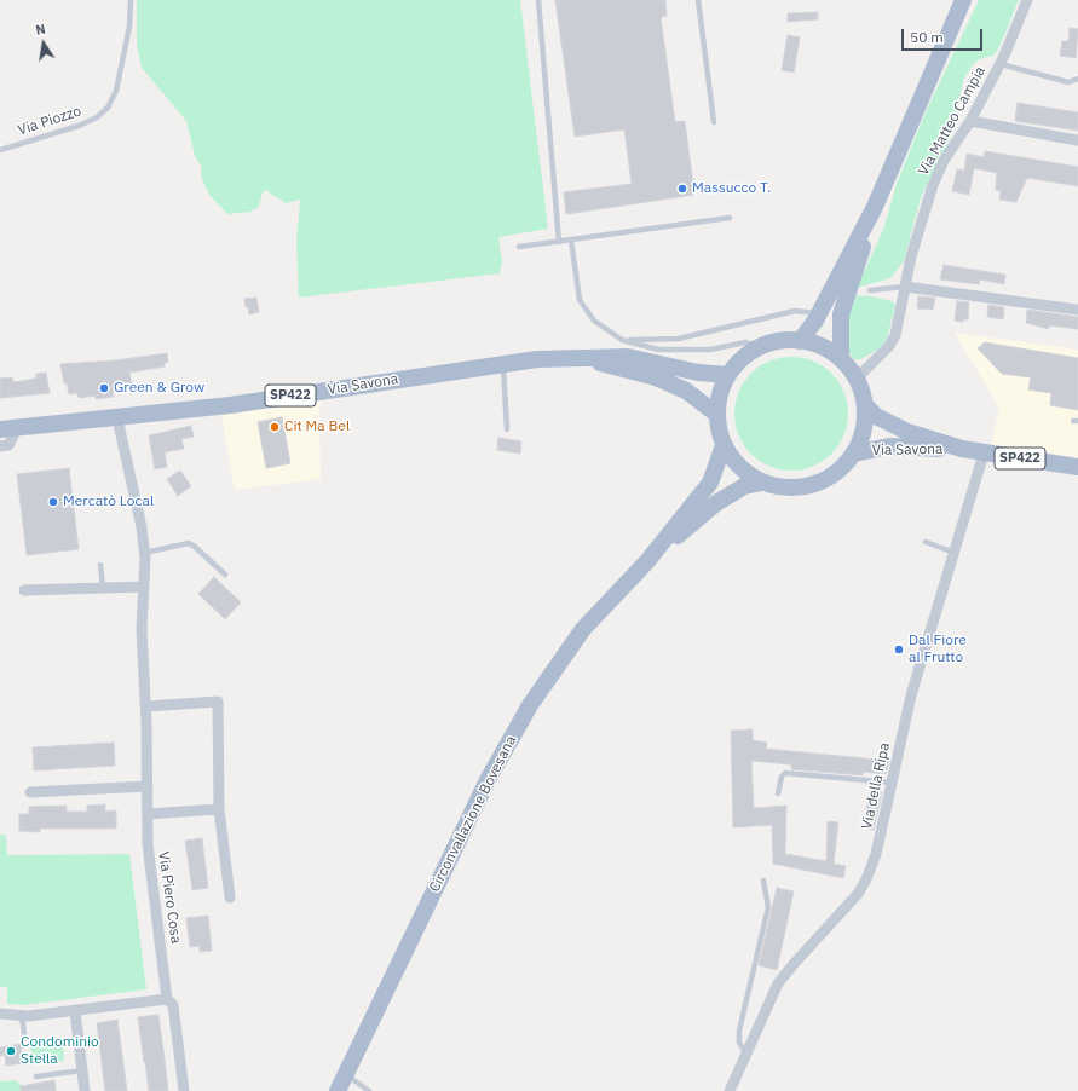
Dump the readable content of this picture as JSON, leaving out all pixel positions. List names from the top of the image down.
{
  "streets": {
    "main road": ["Via Savona", "SP422", "Circonvallazione Bovesana"],
    "street": ["Via Matteo Campia", "Via della Ripa", "Via Piero Cosa"],
    "lane": ["Via Piozzo"]
  },
  "crossings": [
    ["Via Matteo Campia", "Via Savona"],
    ["Via Matteo Campia", "Circonvallazione Bovesana"],
    ["Via Savona", "Via della Ripa"],
    ["Via Savona", "Circonvallazione Bovesana"],
    ["Via Savona", "Via Piero Cosa"]
  ],
  "places": [
    "Massucco T.",
    "Green & Grow",
    "Cit Ma Bel",
    "Mercatò Local",
    "Dal Fiore al Frutto",
    "Condominio Stella"
  ],
  "scale_bar": "50 m",
  "north": "top"
}
